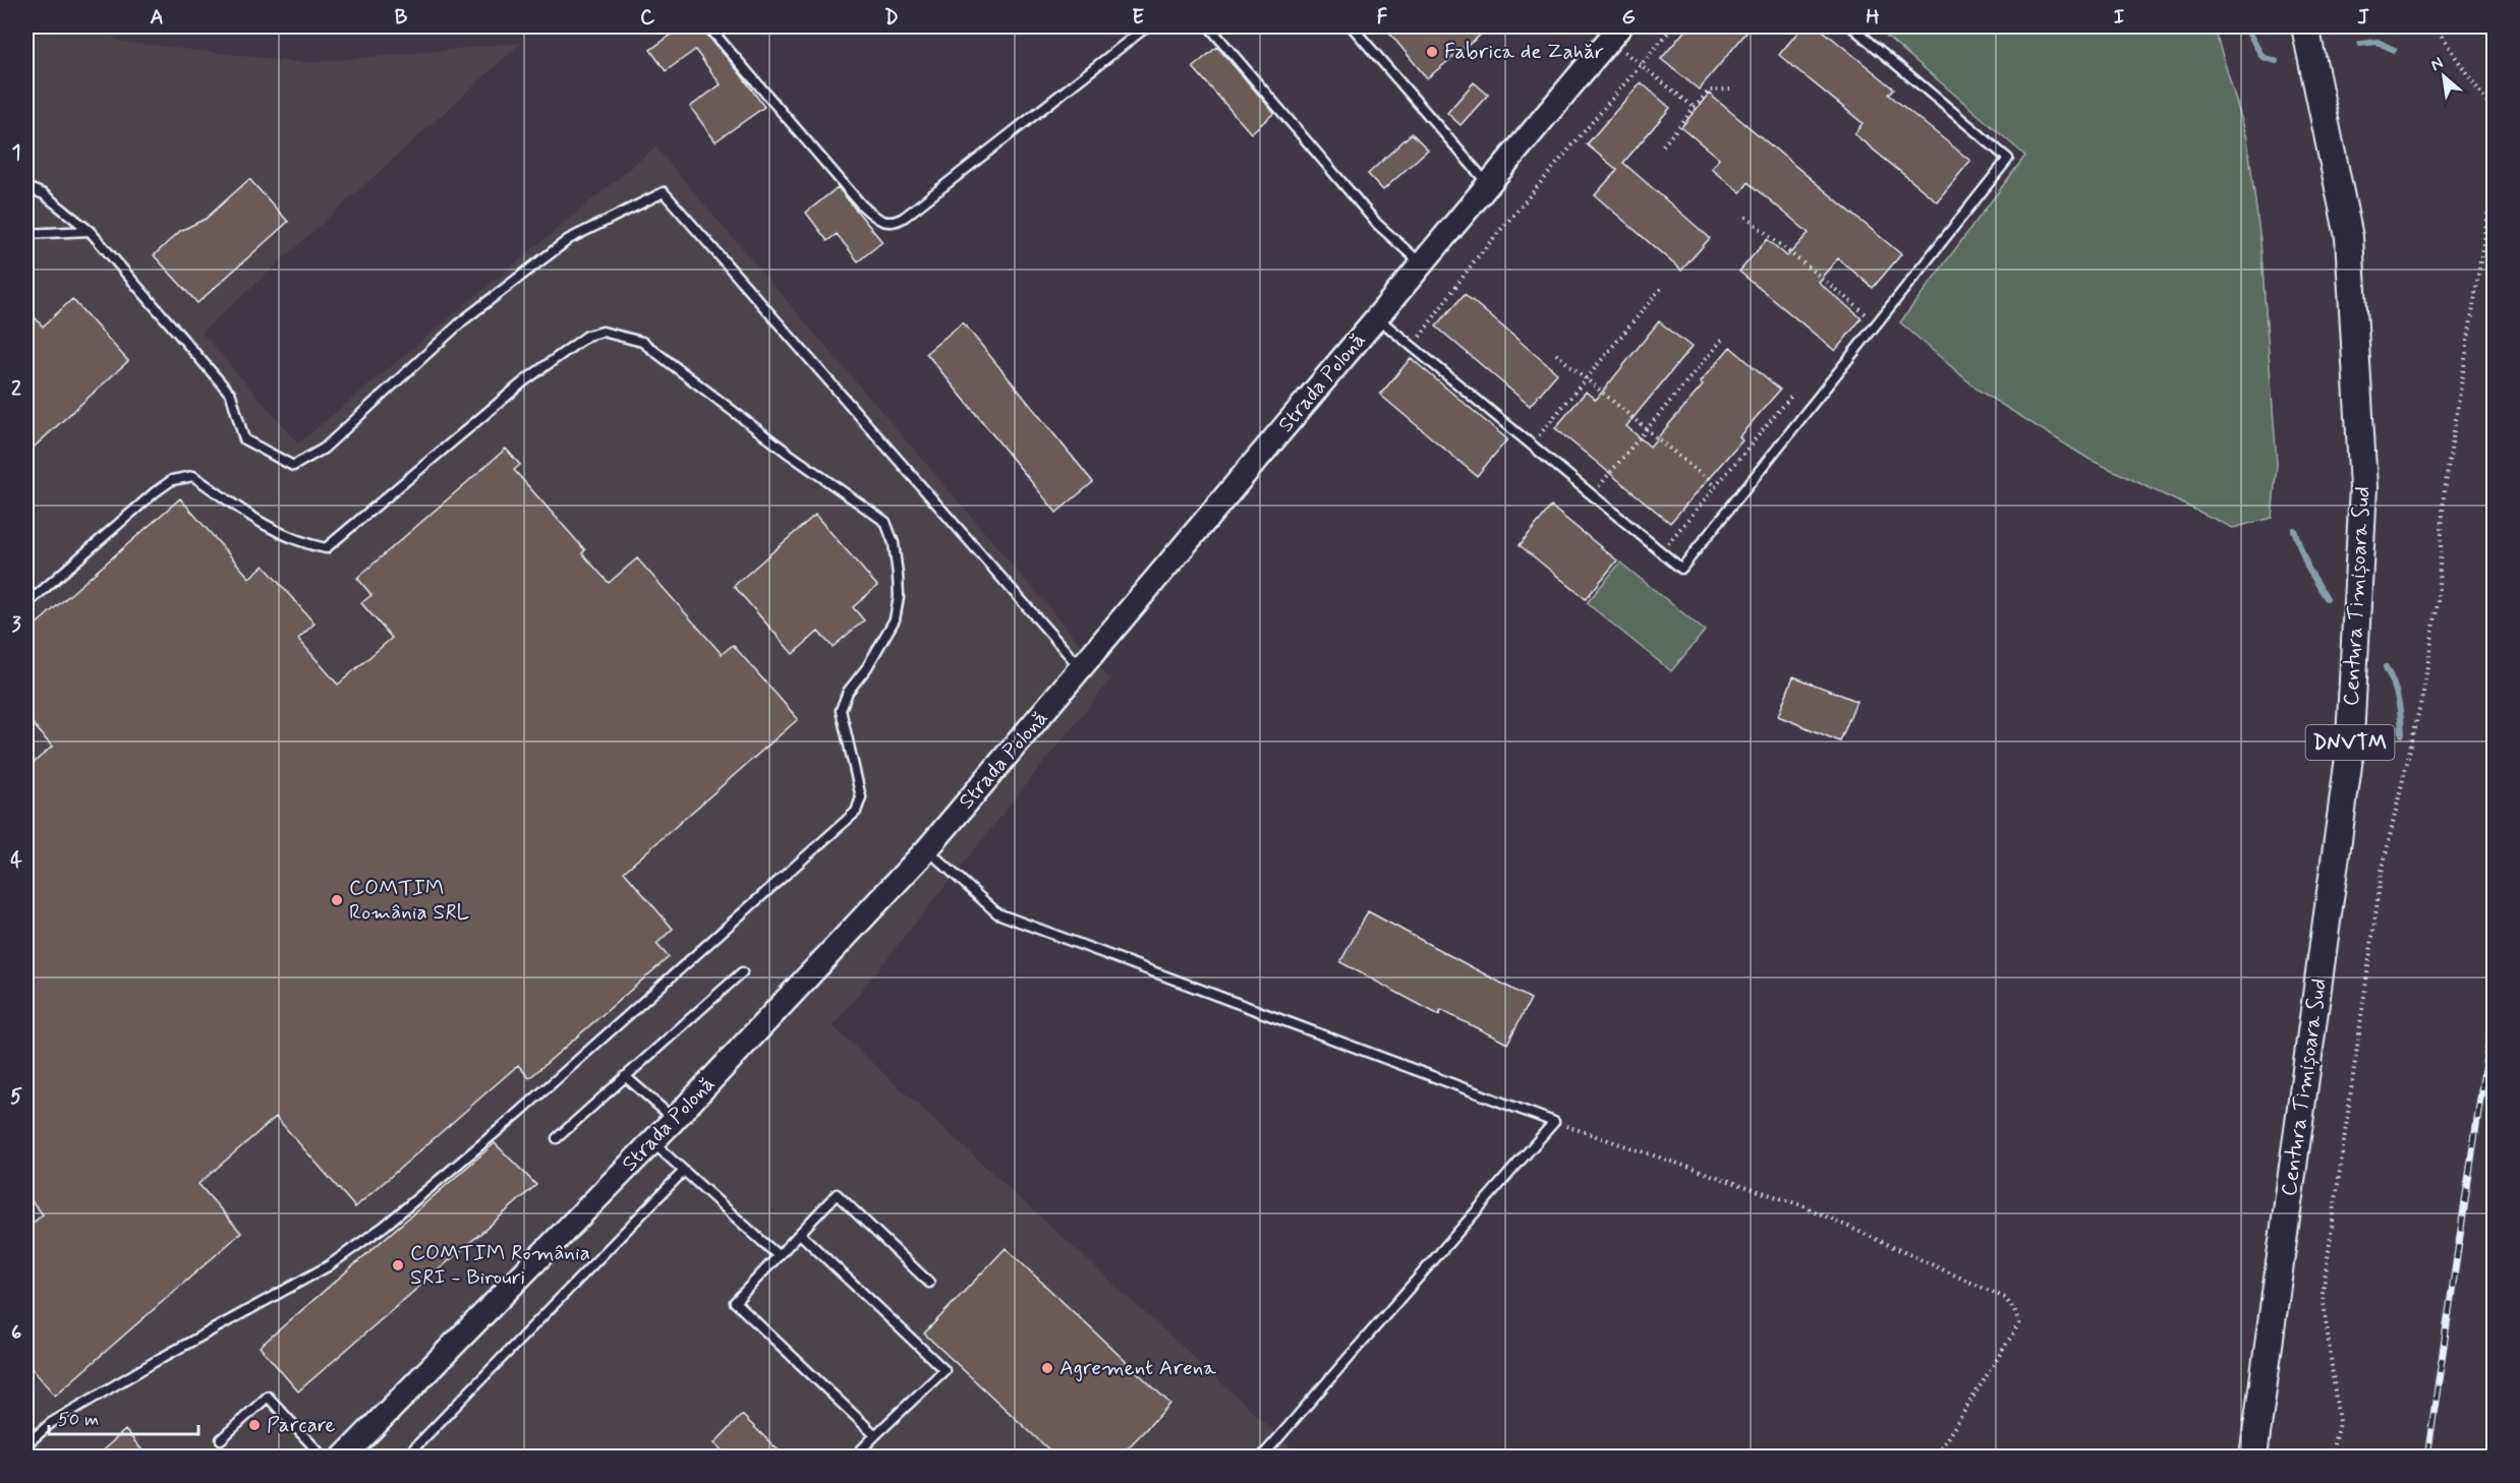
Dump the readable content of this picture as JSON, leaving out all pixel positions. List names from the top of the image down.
{
  "streets": {
    "main road": ["Strada Polonă", "Centura Timișoara Sud", "DNVTM"]
  },
  "places": [
    "Fabrica de Zahăr",
    "COMTIM România SRL",
    "COMTIM România SRI - Birouri",
    "Agrement Arena",
    "Parcare"
  ],
  "scale_bar": "50 m",
  "north": "top left",
  "grid": {
    "columns": [
      "A",
      "B",
      "C",
      "D",
      "E",
      "F",
      "G",
      "H",
      "I",
      "J"
    ],
    "rows": [
      "1",
      "2",
      "3",
      "4",
      "5",
      "6"
    ]
  }
}
